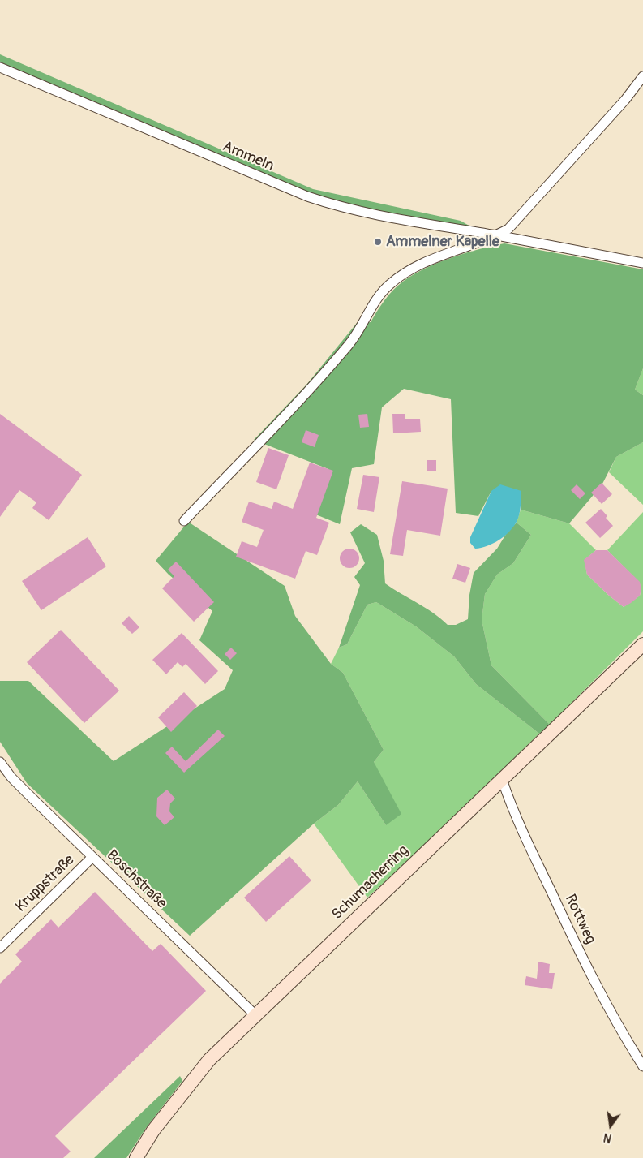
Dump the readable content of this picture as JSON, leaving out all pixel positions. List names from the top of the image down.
{
  "streets": {
    "main road": ["Schumacherring"],
    "street": [
      "Ammeln",
      "Boschstraße",
      "Kruppstraße",
      "Rottweg"
    ]
  },
  "crossings": [
    ["Boschstraße", "Schumacherring"],
    ["Boschstraße", "Kruppstraße"],
    ["Schumacherring", "Rottweg"]
  ],
  "places": ["Ammelner Kapelle"],
  "north": "bottom"
}
